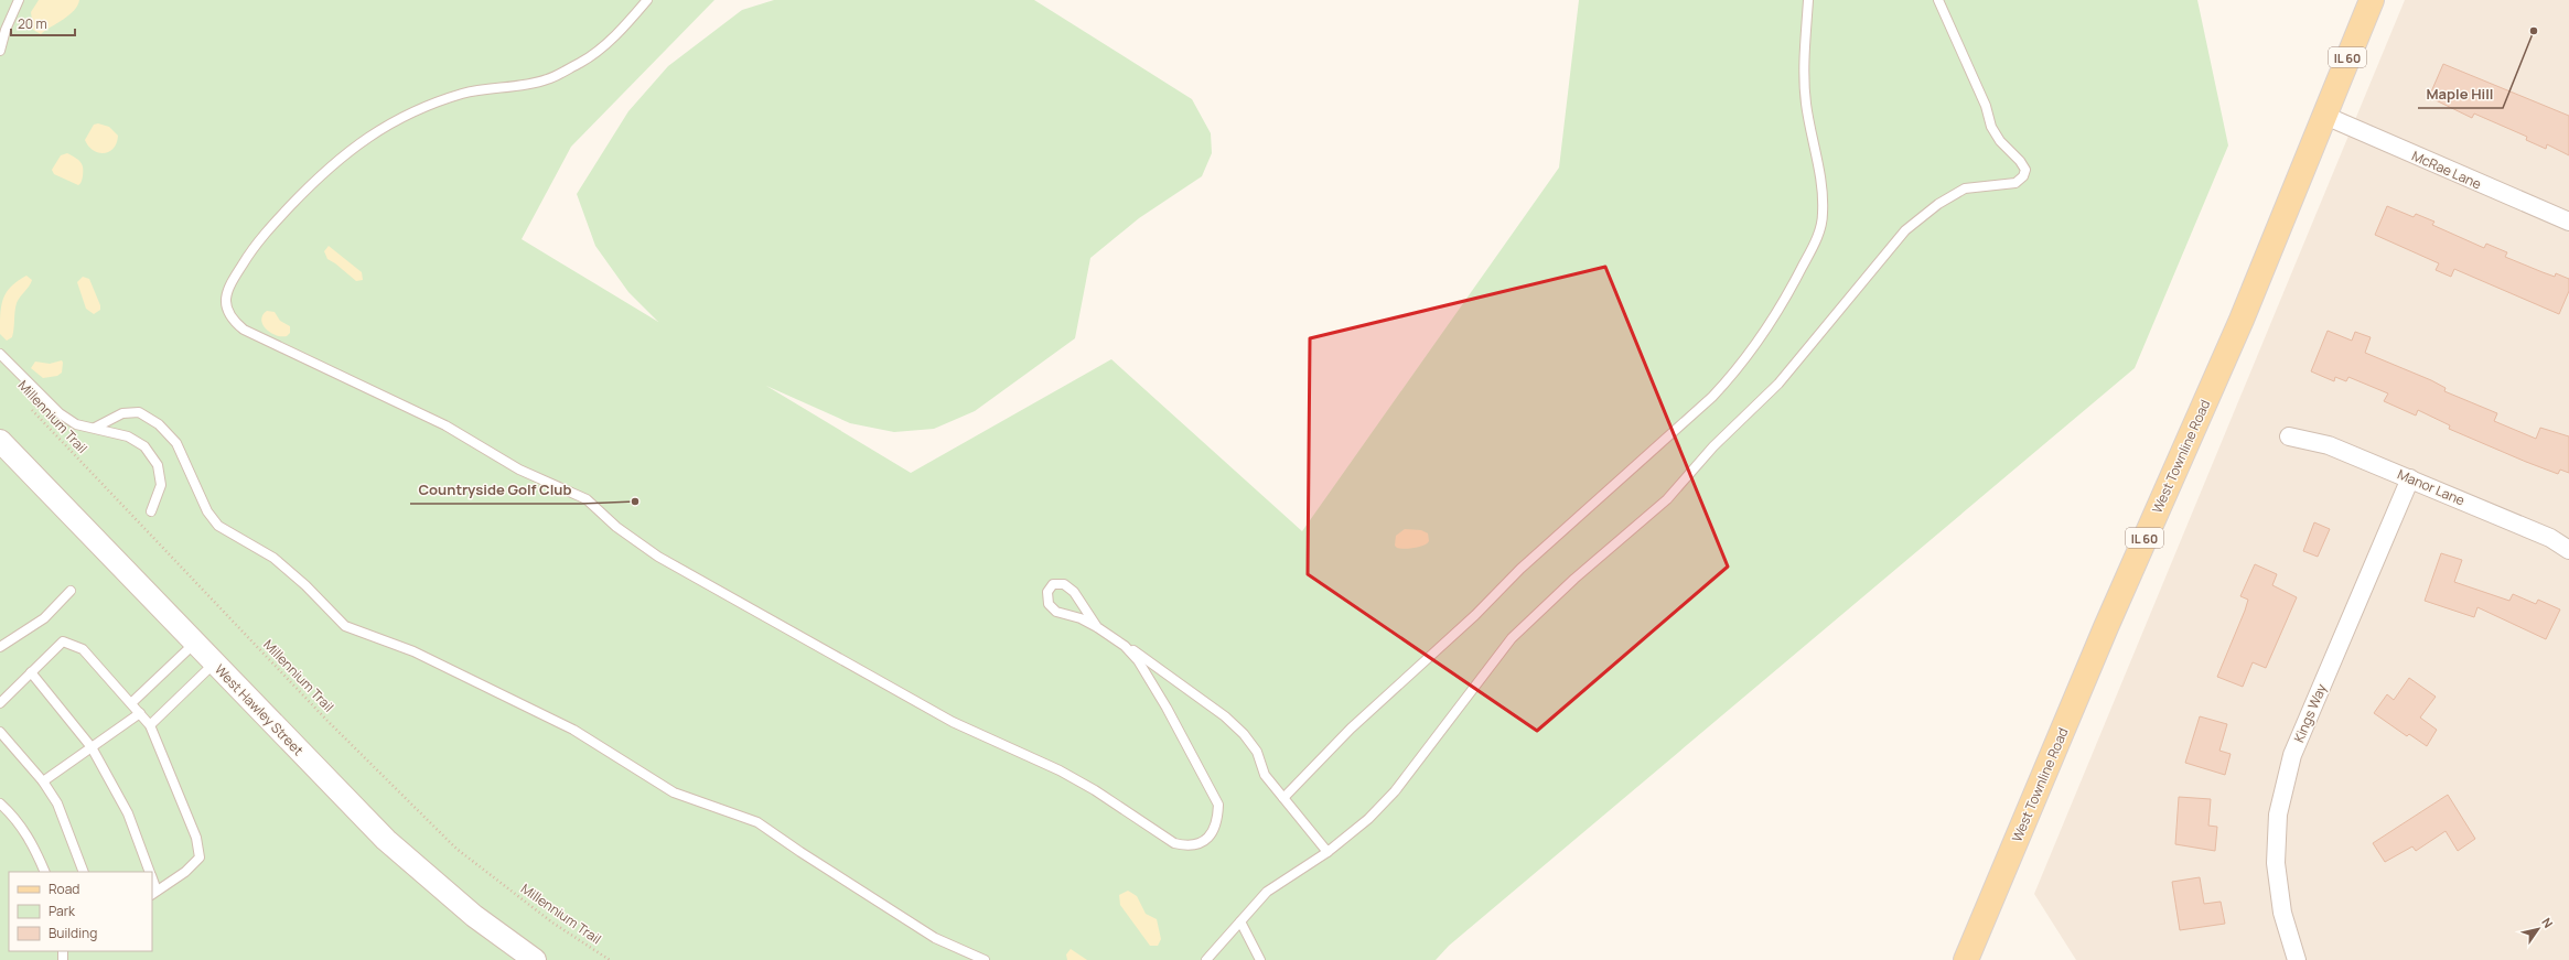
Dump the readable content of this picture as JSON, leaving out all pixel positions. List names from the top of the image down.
{
  "streets": {
    "main road": ["IL 60", "West Townline Road"],
    "street": [
      "McRae Lane",
      "Manor Lane",
      "West Hawley Street",
      "Kings Way"
    ],
    "path": ["Millennium Trail"]
  },
  "crossings": [
    ["McRae Lane", "West Townline Road"],
    ["Manor Lane", "Kings Way"]
  ],
  "places": ["Maple Hill", "Countryside Golf Club"],
  "legend": ["Road", "Park", "Building"],
  "scale_bar": "20 m",
  "north": "top right"
}
